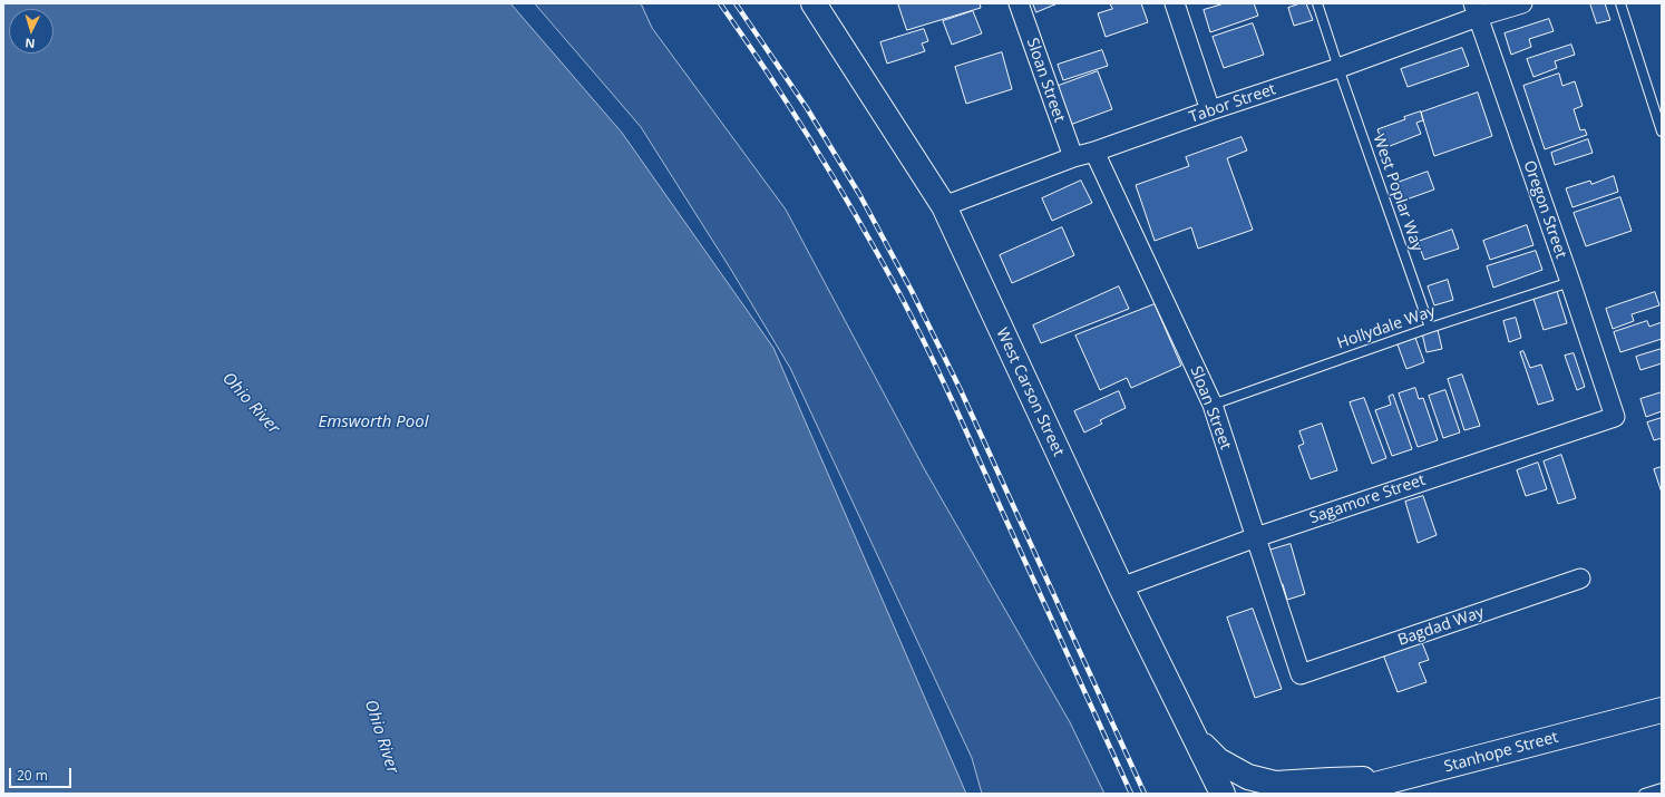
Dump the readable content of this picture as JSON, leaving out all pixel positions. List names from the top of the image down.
{
  "streets": {
    "main road": ["West Carson Street", "Stanhope Street"],
    "street": [
      "Sloan Street",
      "Tabor Street",
      "Oregon Street",
      "Sagamore Street",
      "Bagdad Way"
    ],
    "lane": ["West Poplar Way", "Hollydale Way"]
  },
  "crossings": [
    ["Sloan Street", "Tabor Street"],
    ["Sloan Street", "Hollydale Way"],
    ["Sloan Street", "Sagamore Street"],
    ["Sloan Street", "Bagdad Way"],
    ["Tabor Street", "West Poplar Way"],
    ["Tabor Street", "Oregon Street"],
    ["Tabor Street", "West Carson Street"],
    ["West Poplar Way", "Hollydale Way"],
    ["Oregon Street", "Hollydale Way"],
    ["Oregon Street", "Sagamore Street"],
    ["West Carson Street", "Sagamore Street"]
  ],
  "water": ["Ohio River", "Emsworth Pool"],
  "scale_bar": "20 m",
  "north": "bottom"
}
